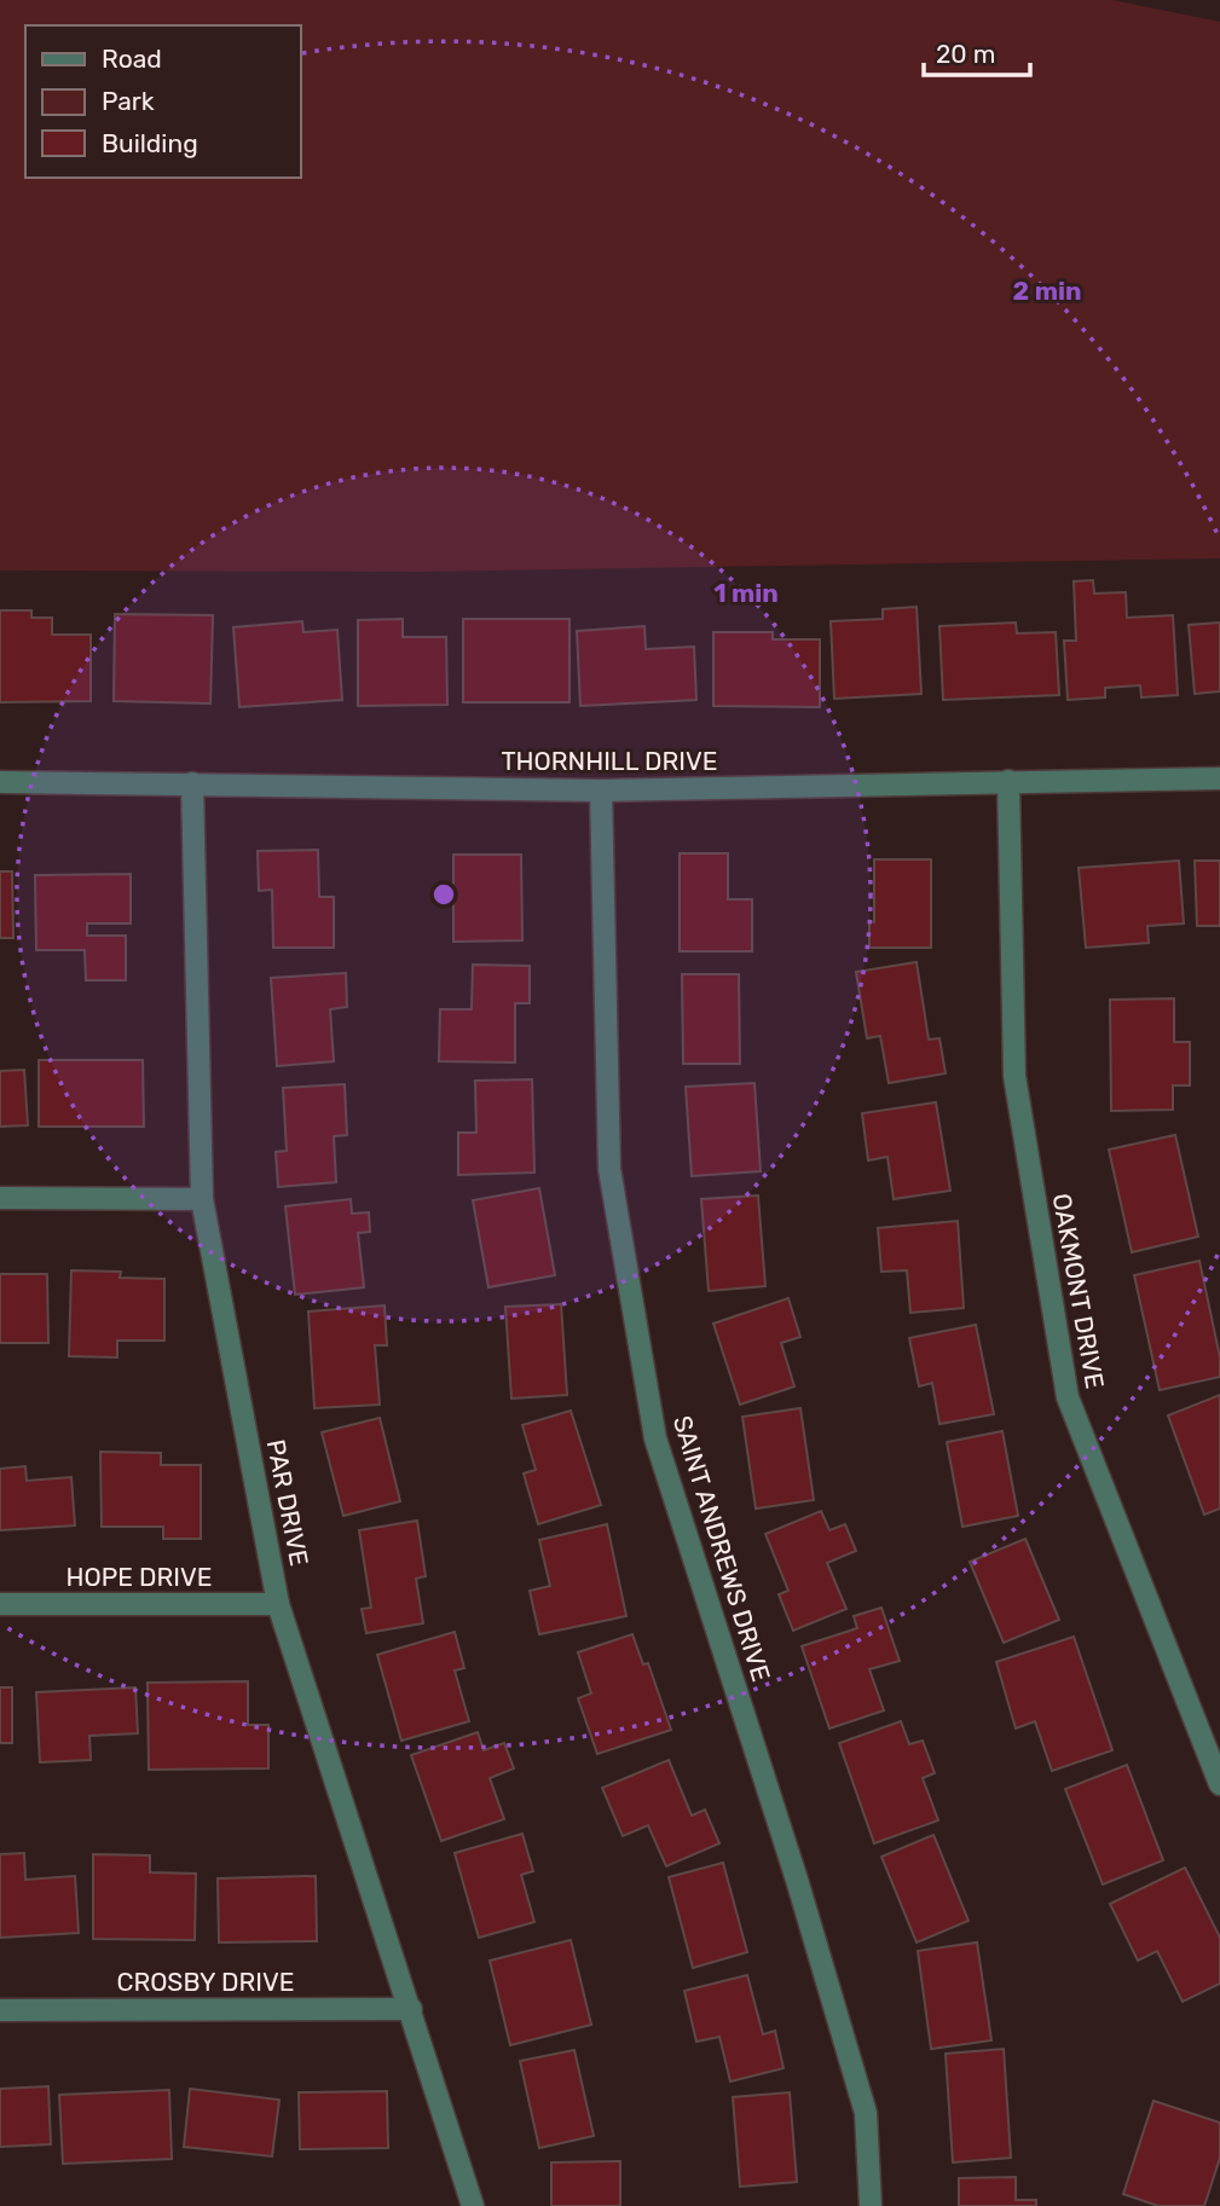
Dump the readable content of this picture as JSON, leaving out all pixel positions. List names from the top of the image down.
{
  "streets": {
    "street": [
      "THORNHILL DRIVE",
      "OAKMONT DRIVE",
      "PAR DRIVE",
      "SAINT ANDREWS DRIVE",
      "HOPE DRIVE",
      "CROSBY DRIVE"
    ]
  },
  "crossings": [
    ["THORNHILL DRIVE", "OAKMONT DRIVE"],
    ["THORNHILL DRIVE", "PAR DRIVE"],
    ["THORNHILL DRIVE", "SAINT ANDREWS DRIVE"],
    ["PAR DRIVE", "HOPE DRIVE"],
    ["PAR DRIVE", "CROSBY DRIVE"]
  ],
  "legend": ["Road", "Park", "Building"],
  "scale_bar": "20 m",
  "rings": ["2 min", "1 min"]
}
